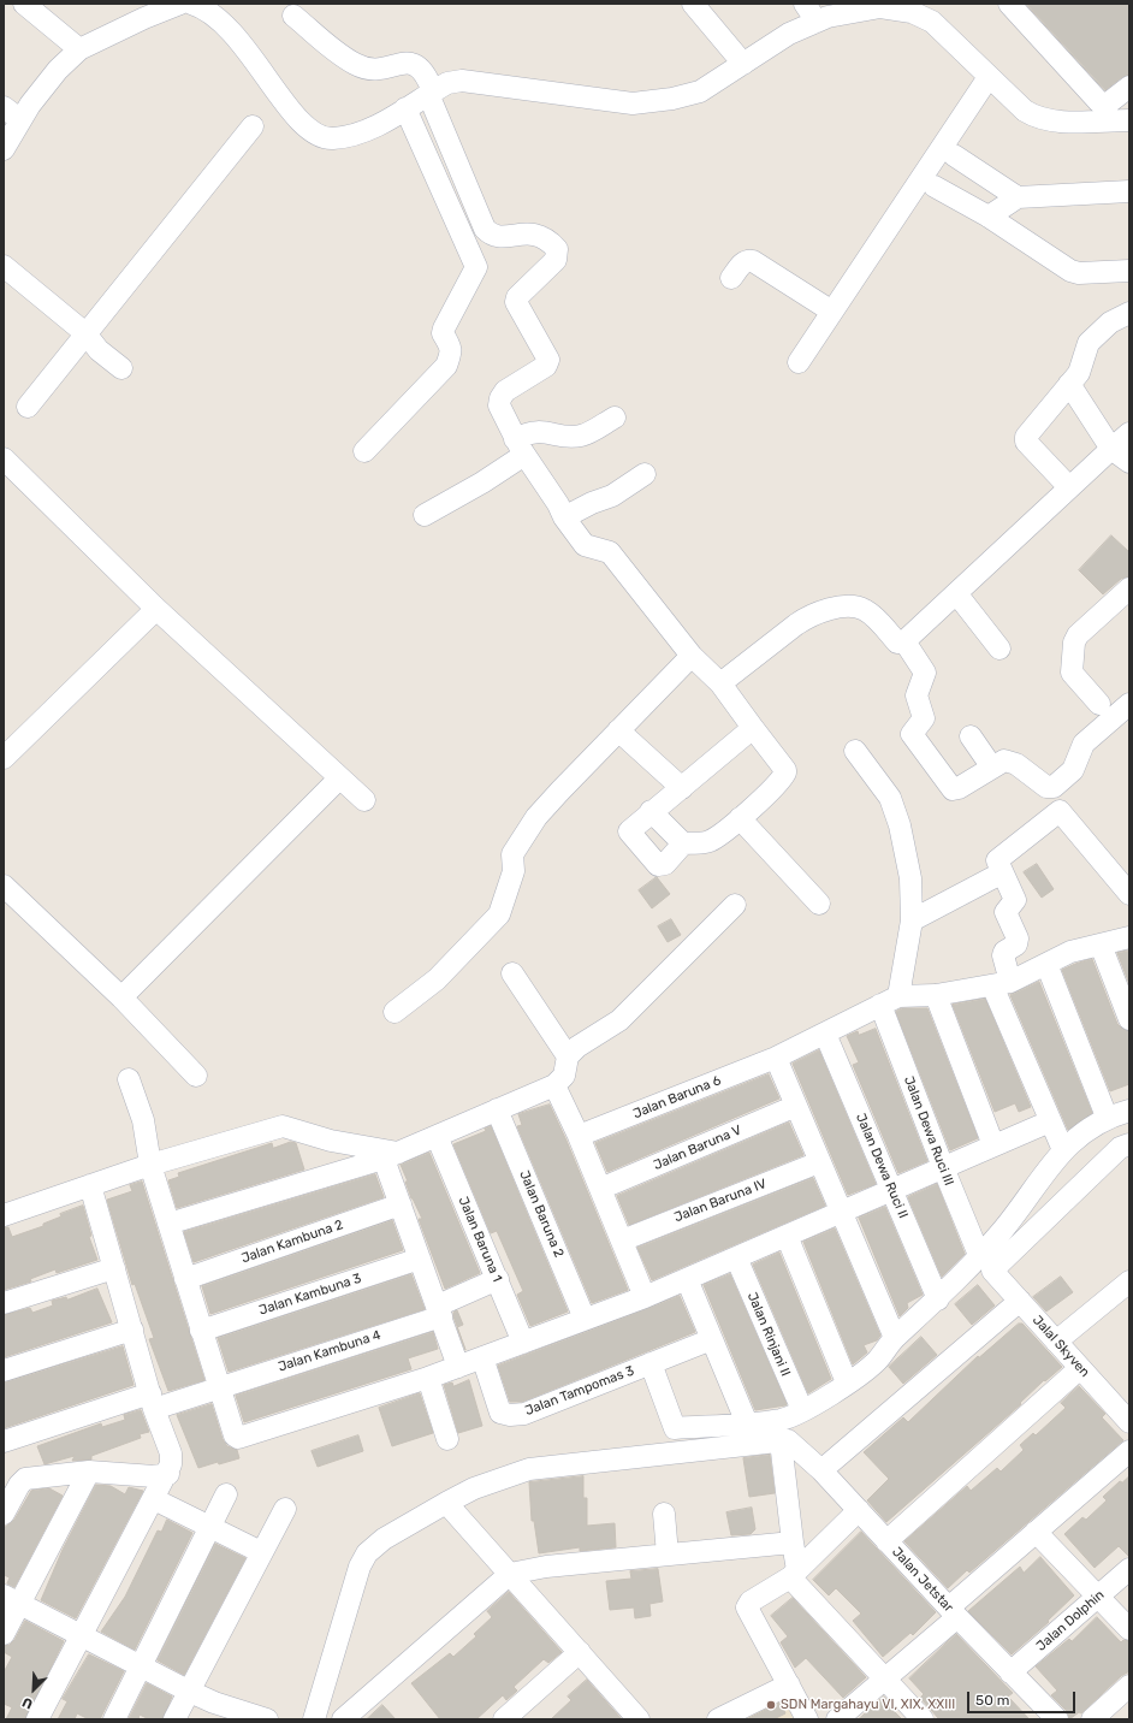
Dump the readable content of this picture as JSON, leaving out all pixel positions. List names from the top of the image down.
{
  "streets": {
    "street": [
      "Jalan Baruna 6",
      "Jalan Dewa Ruci III",
      "Jalan Baruna V",
      "Jalan Dewa Ruci II",
      "Jalan Baruna IV",
      "Jalan Baruna 2",
      "Jalan Baruna 1",
      "Jalan Kambuna 2",
      "Jalan Kambuna 3",
      "Jalan Rinjani II",
      "Jalal Skyven",
      "Jalan Kambuna 4",
      "Jalan Tampomas 3",
      "Jalan Jetstar",
      "Jalan Dolphin"
    ]
  },
  "crossings": [
    ["Jalan Baruna 6", "Jalan Dewa Ruci III"],
    ["Jalan Baruna 6", "Jalan Dewa Ruci II"],
    ["Jalan Dewa Ruci III", "Jalal Skyven"],
    ["Jalan Baruna 1", "Jalan Kambuna 4"],
    ["Jalan Jetstar", "Jalan Dolphin"]
  ],
  "places": ["SDN Margahayu VI, XIX, XXIII"],
  "scale_bar": "50 m",
  "north": "bottom left"
}
